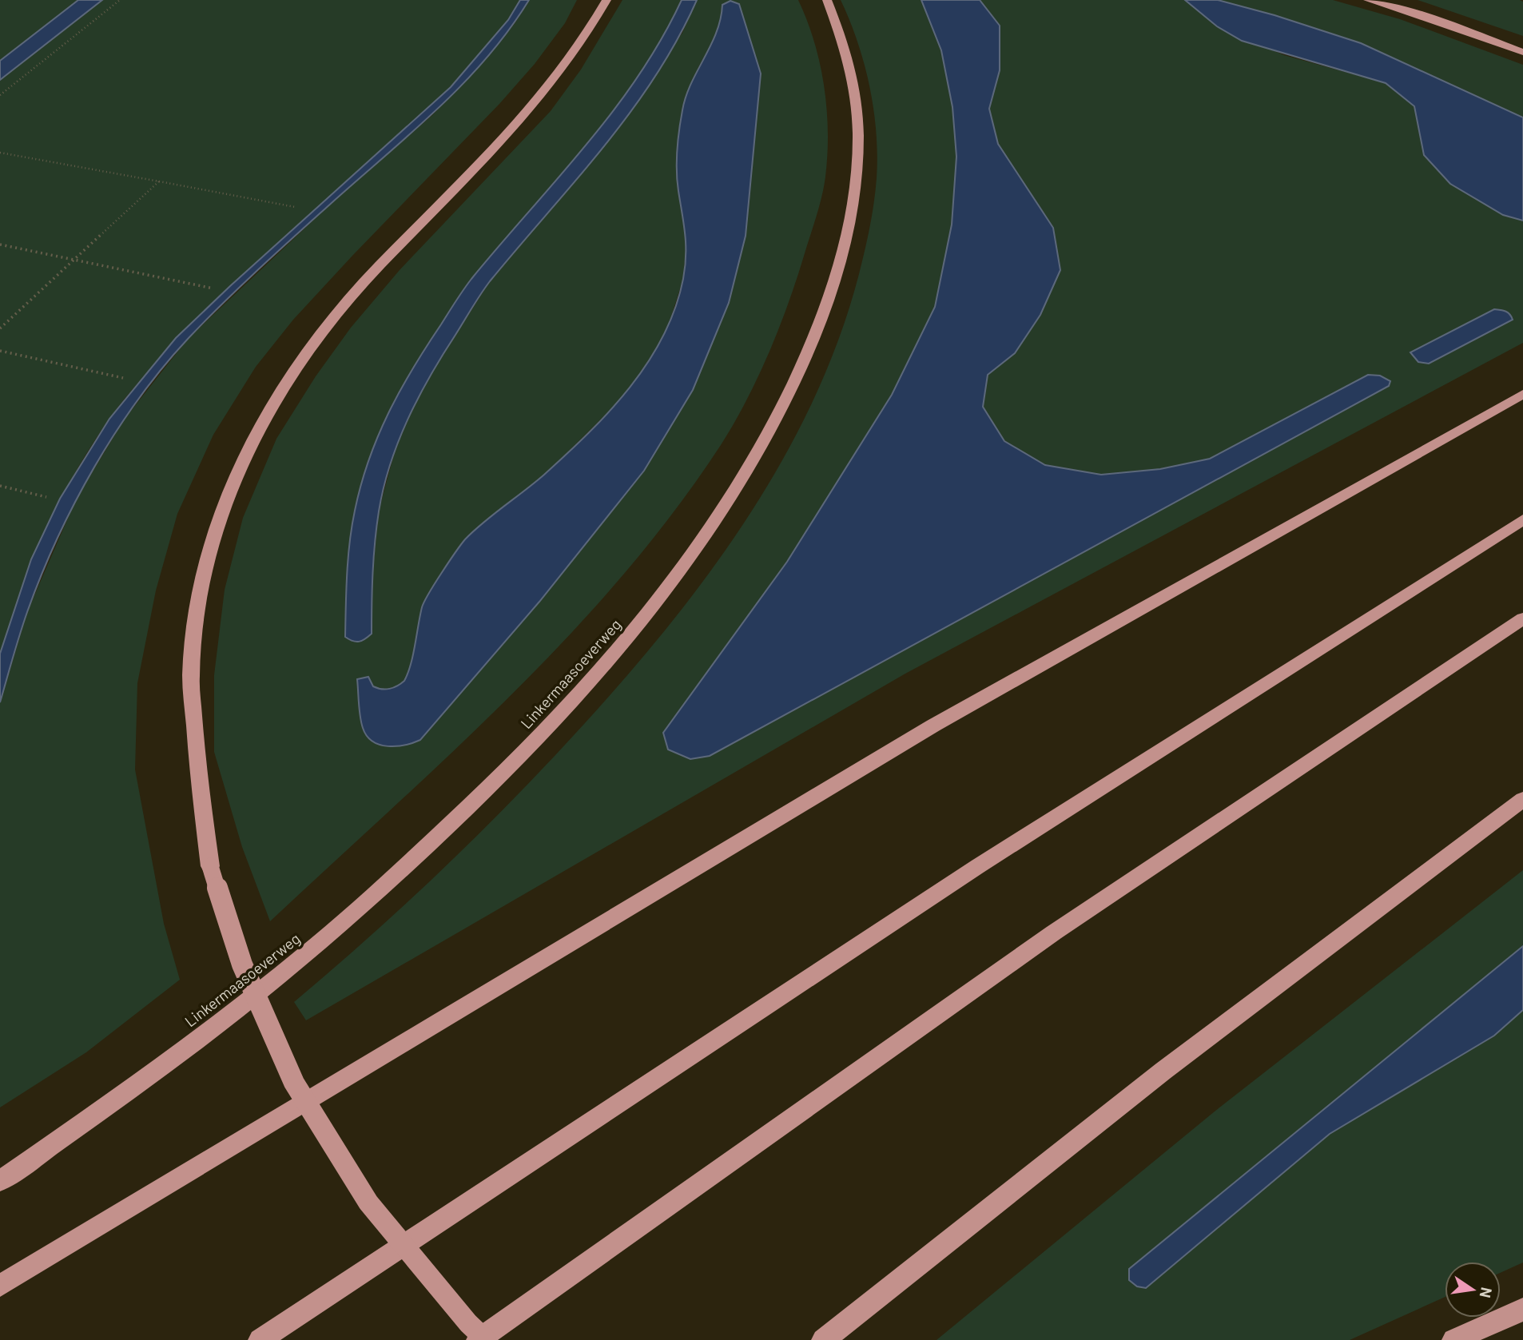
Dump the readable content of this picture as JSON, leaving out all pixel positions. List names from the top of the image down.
{
  "streets": {
    "highway": ["Linkermaasoeverweg"]
  },
  "north": "right"
}
